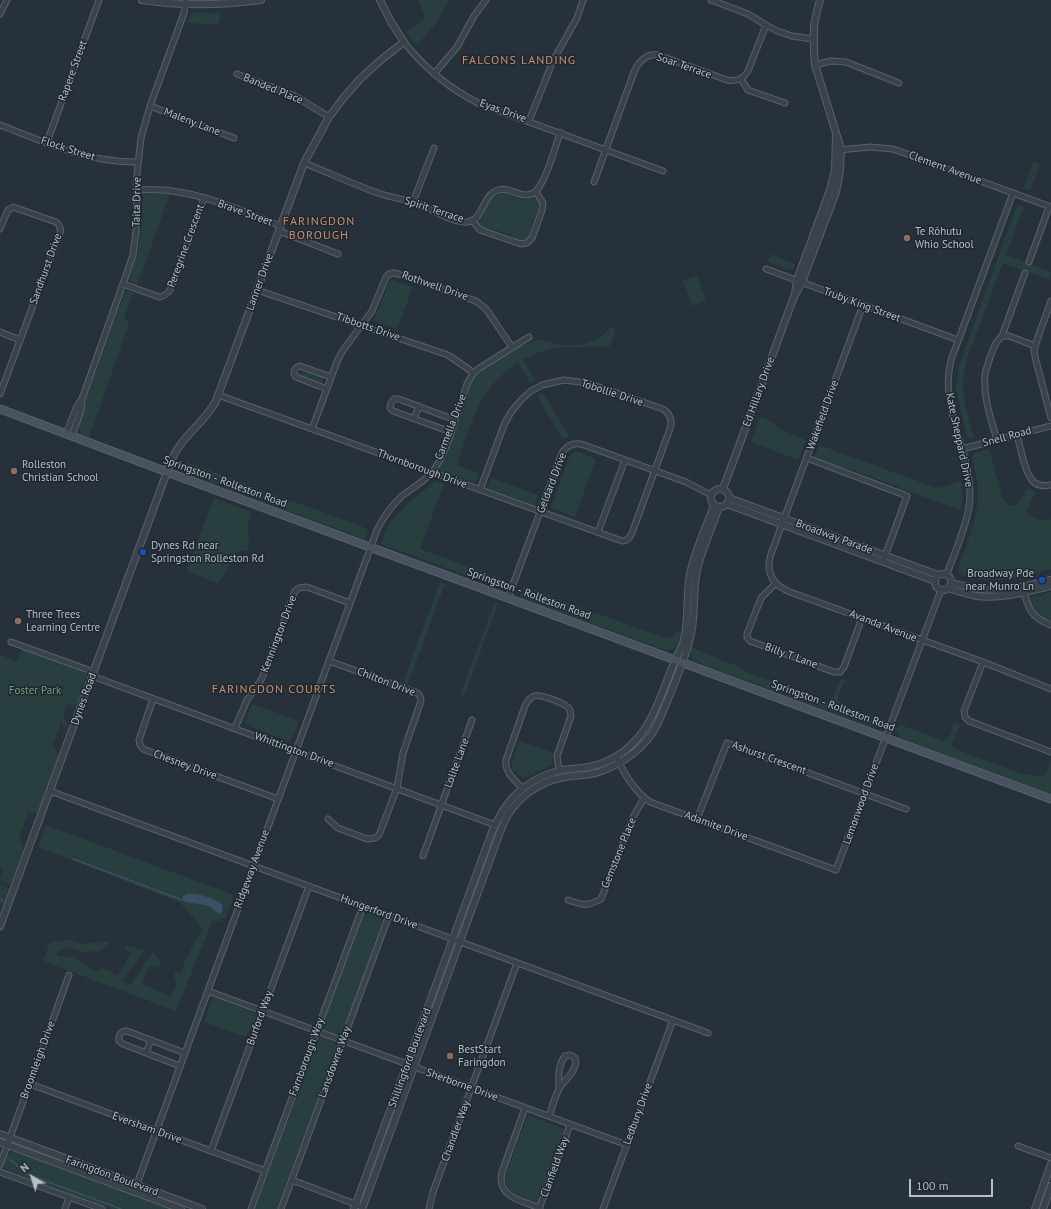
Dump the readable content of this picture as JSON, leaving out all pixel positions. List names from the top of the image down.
{
  "streets": {
    "main road": ["Springston - Rolleston Road"],
    "street": [
      "Soar Terrace",
      "Rapere Street",
      "Banded Place",
      "Eyas Drive",
      "Maleny Lane",
      "Flock Street",
      "Clement Avenue",
      "Taita Drive",
      "Spirit Terrace",
      "Brave Street",
      "Peregrine Crescent",
      "Sandhurst Drive",
      "Lanner Drive",
      "Rothwell Drive",
      "Truby King Street",
      "Tibbotts Drive",
      "Ed Hillary Drive",
      "Tobollie Drive",
      "Wakefield Drive",
      "Carmella Drive",
      "Snell Road",
      "Kate Sheppard Drive",
      "Thornborough Drive",
      "Geldard Drive",
      "Broadway Parade",
      "Avanda Avenue",
      "Kennington Drive",
      "Billy T Lane",
      "Chilton Drive",
      "Dynes Road",
      "Whittington Drive",
      "Ashurst Crescent",
      "Lolite Lane",
      "Chesney Drive",
      "Lemonwood Drive",
      "Adamite Drive",
      "Gemstone Place",
      "Ridgeway Avenue",
      "Hungerford Drive",
      "Burford Way",
      "Farnborough Way",
      "Shillingford Boulevard",
      "Broomleigh Drive",
      "Lansdowne Way",
      "Sherborne Drive",
      "Ledbury Drive",
      "Eversham Drive",
      "Chandler Way",
      "Clanfield Way",
      "Faringdon Boulevard"
    ]
  },
  "crossings": [
    ["Soar Terrace", "Eyas Drive"],
    ["Rapere Street", "Flock Street"],
    ["Banded Place", "Lanner Drive"],
    ["Eyas Drive", "Lanner Drive"],
    ["Maleny Lane", "Taita Drive"],
    ["Flock Street", "Taita Drive"],
    ["Clement Avenue", "Ed Hillary Drive"],
    ["Clement Avenue", "Kate Sheppard Drive"],
    ["Taita Drive", "Brave Street"],
    ["Taita Drive", "Peregrine Crescent"],
    ["Taita Drive", "Springston - Rolleston Road"],
    ["Spirit Terrace", "Lanner Drive"],
    ["Brave Street", "Peregrine Crescent"],
    ["Brave Street", "Lanner Drive"],
    ["Lanner Drive", "Tibbotts Drive"],
    ["Lanner Drive", "Thornborough Drive"],
    ["Lanner Drive", "Springston - Rolleston Road"],
    ["Lanner Drive", "Dynes Road"],
    ["Rothwell Drive", "Tibbotts Drive"],
    ["Rothwell Drive", "Thornborough Drive"],
    ["Truby King Street", "Ed Hillary Drive"],
    ["Truby King Street", "Wakefield Drive"],
    ["Truby King Street", "Kate Sheppard Drive"],
    ["Tibbotts Drive", "Carmella Drive"],
    ["Ed Hillary Drive", "Geldard Drive"],
    ["Ed Hillary Drive", "Broadway Parade"],
    ["Tobollie Drive", "Thornborough Drive"],
    ["Tobollie Drive", "Geldard Drive"],
    ["Wakefield Drive", "Broadway Parade"],
    ["Carmella Drive", "Thornborough Drive"],
    ["Carmella Drive", "Springston - Rolleston Road"],
    ["Carmella Drive", "Ridgeway Avenue"],
    ["Snell Road", "Kate Sheppard Drive"],
    ["Kate Sheppard Drive", "Broadway Parade"],
    ["Thornborough Drive", "Geldard Drive"],
    ["Springston - Rolleston Road", "Geldard Drive"],
    ["Springston - Rolleston Road", "Dynes Road"],
    ["Springston - Rolleston Road", "Lemonwood Drive"],
    ["Springston - Rolleston Road", "Ridgeway Avenue"],
    ["Springston - Rolleston Road", "Shillingford Boulevard"],
    ["Geldard Drive", "Broadway Parade"],
    ["Avanda Avenue", "Billy T Lane"],
    ["Kennington Drive", "Whittington Drive"],
    ["Kennington Drive", "Ridgeway Avenue"],
    ["Chilton Drive", "Whittington Drive"],
    ["Chilton Drive", "Ridgeway Avenue"],
    ["Dynes Road", "Whittington Drive"],
    ["Dynes Road", "Hungerford Drive"],
    ["Whittington Drive", "Lolite Lane"],
    ["Whittington Drive", "Chesney Drive"],
    ["Whittington Drive", "Ridgeway Avenue"],
    ["Whittington Drive", "Shillingford Boulevard"],
    ["Ashurst Crescent", "Lemonwood Drive"],
    ["Ashurst Crescent", "Adamite Drive"],
    ["Chesney Drive", "Ridgeway Avenue"],
    ["Lemonwood Drive", "Adamite Drive"],
    ["Adamite Drive", "Gemstone Place"],
    ["Adamite Drive", "Shillingford Boulevard"],
    ["Ridgeway Avenue", "Hungerford Drive"],
    ["Ridgeway Avenue", "Sherborne Drive"],
    ["Ridgeway Avenue", "Eversham Drive"],
    ["Ridgeway Avenue", "Faringdon Boulevard"],
    ["Hungerford Drive", "Burford Way"],
    ["Hungerford Drive", "Farnborough Way"],
    ["Hungerford Drive", "Shillingford Boulevard"],
    ["Hungerford Drive", "Lansdowne Way"],
    ["Hungerford Drive", "Ledbury Drive"],
    ["Hungerford Drive", "Chandler Way"],
    ["Burford Way", "Sherborne Drive"],
    ["Burford Way", "Eversham Drive"],
    ["Farnborough Way", "Sherborne Drive"],
    ["Farnborough Way", "Eversham Drive"],
    ["Shillingford Boulevard", "Sherborne Drive"],
    ["Broomleigh Drive", "Eversham Drive"],
    ["Broomleigh Drive", "Faringdon Boulevard"],
    ["Lansdowne Way", "Sherborne Drive"],
    ["Sherborne Drive", "Ledbury Drive"],
    ["Sherborne Drive", "Chandler Way"],
    ["Sherborne Drive", "Clanfield Way"]
  ],
  "districts": ["FALCONS LANDING", "FARINGDON BOROUGH", "FARINGDON COURTS"],
  "parks": ["Foster Park"],
  "places": [
    "Te Rōhutu Whio School",
    "Rolleston Christian School",
    "Dynes Rd near Springston Rolleston Rd",
    "Broadway Pde near Munro Ln",
    "Three Trees Learning Centre",
    "BestStart Faringdon"
  ],
  "scale_bar": "100 m",
  "north": "top left"
}
